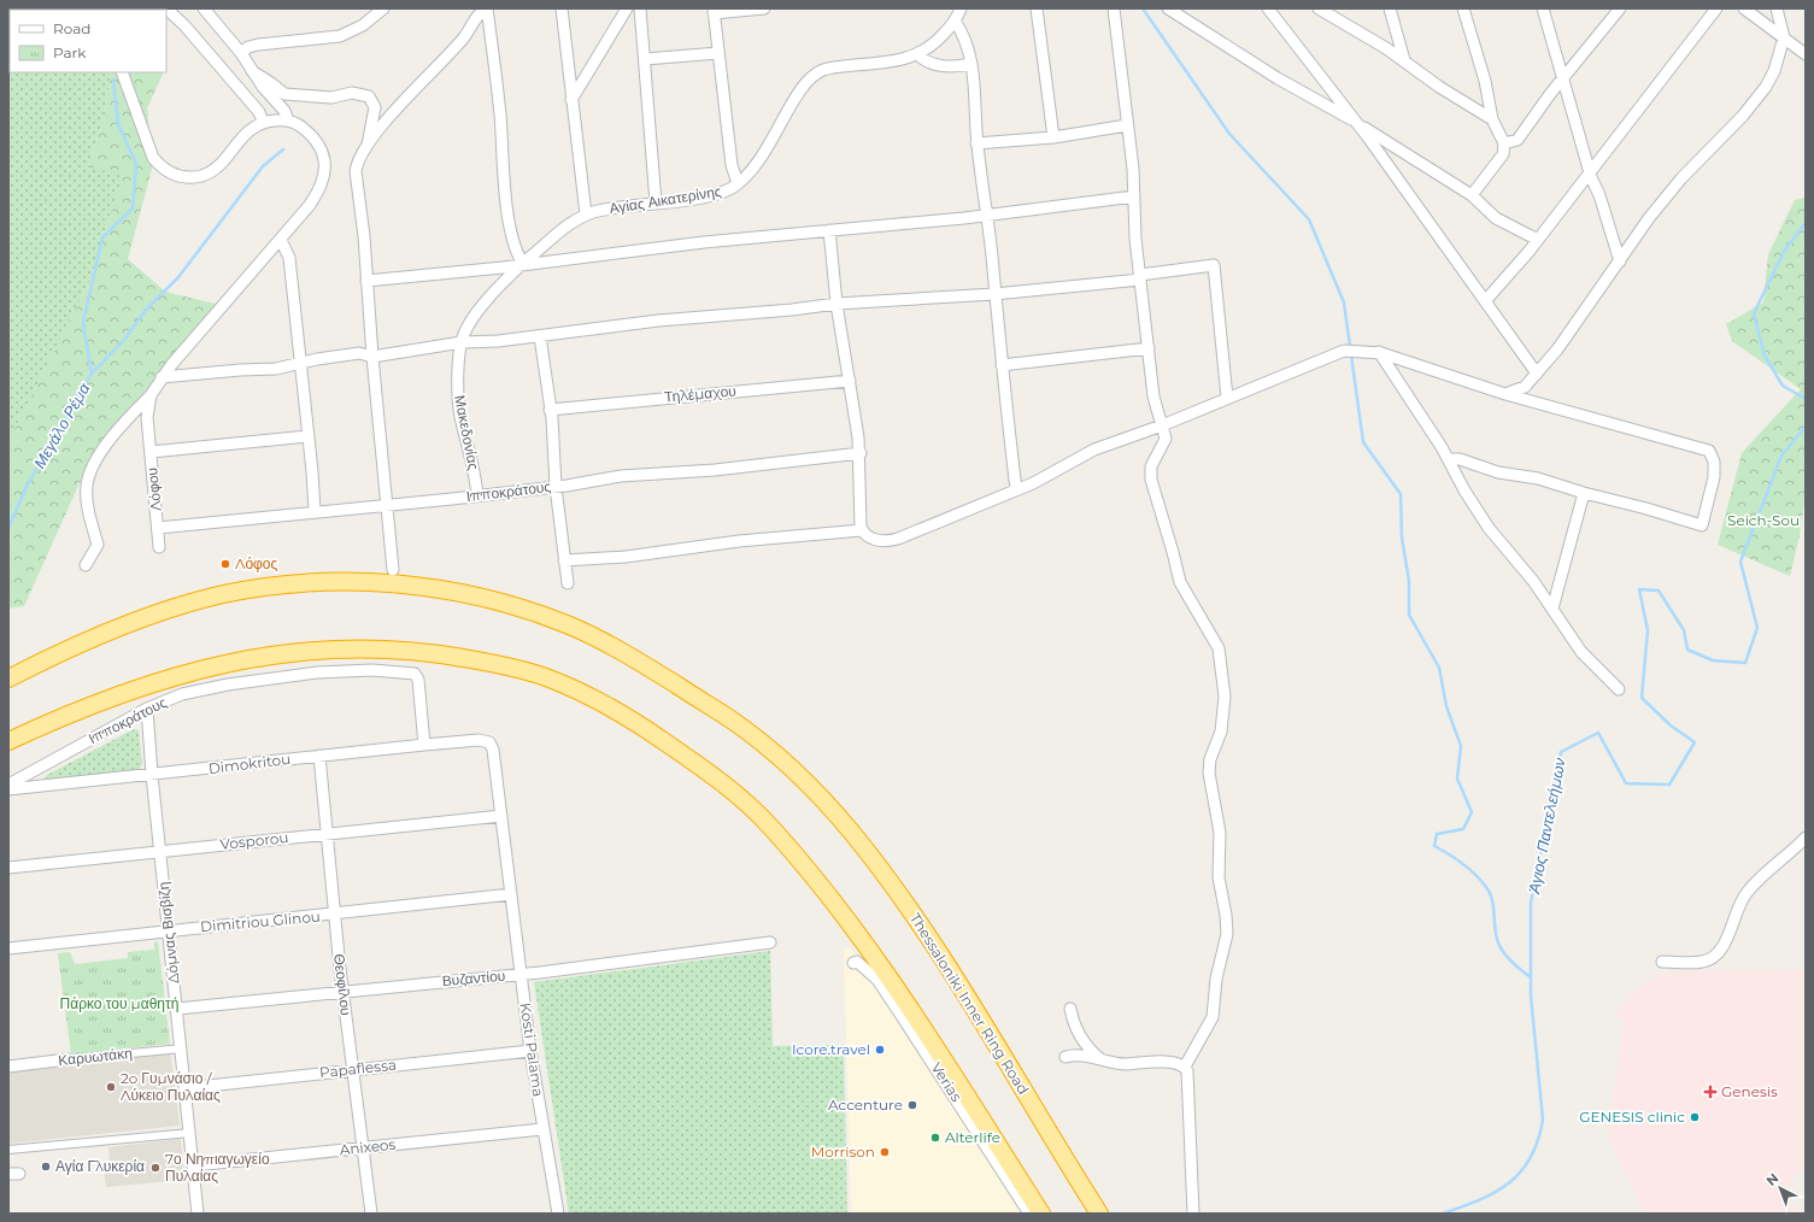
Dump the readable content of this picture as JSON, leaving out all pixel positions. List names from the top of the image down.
{
  "streets": {
    "highway": ["Thessaloniki Inner Ring Road"],
    "street": [
      "Αγίας Αικατερίνης",
      "Τηλέμαχου",
      "Μακεδονίας",
      "Λόφου",
      "Ιπποκράτους",
      "Dimokritou",
      "Vosporou",
      "Dimitriou Glinou",
      "Δόμνας Βισβίζη",
      "Βυζαντίου",
      "Θεοφίλου",
      "Kosti Palama",
      "Καρυωτάκη",
      "Papaflessa",
      "Verias",
      "Anixeos"
    ]
  },
  "crossings": [
    ["Αγίας Αικατερίνης", "Μακεδονίας"],
    ["Μακεδονίας", "Ιπποκράτους"],
    ["Λόφου", "Ιπποκράτους"],
    ["Ιπποκράτους", "Dimokritou"],
    ["Ιπποκράτους", "Δόμνας Βισβίζη"],
    ["Dimokritou", "Δόμνας Βισβίζη"],
    ["Dimokritou", "Θεοφίλου"],
    ["Dimokritou", "Kosti Palama"],
    ["Vosporou", "Δόμνας Βισβίζη"],
    ["Vosporou", "Θεοφίλου"],
    ["Vosporou", "Kosti Palama"],
    ["Dimitriou Glinou", "Δόμνας Βισβίζη"],
    ["Dimitriou Glinou", "Θεοφίλου"],
    ["Dimitriou Glinou", "Kosti Palama"],
    ["Δόμνας Βισβίζη", "Βυζαντίου"],
    ["Δόμνας Βισβίζη", "Καρυωτάκη"],
    ["Δόμνας Βισβίζη", "Papaflessa"],
    ["Δόμνας Βισβίζη", "Anixeos"],
    ["Βυζαντίου", "Θεοφίλου"],
    ["Βυζαντίου", "Kosti Palama"],
    ["Θεοφίλου", "Papaflessa"],
    ["Θεοφίλου", "Anixeos"],
    ["Kosti Palama", "Papaflessa"],
    ["Kosti Palama", "Anixeos"]
  ],
  "water": ["Μεγάλο Ρέμα", "Άγιος Παντελεήμων"],
  "parks": ["Seich-Sou", "Πάρκο του μαθητή"],
  "places": {
    "other": [
      "Λόφος",
      "Icore.travel",
      "2o Γυμνάσιο / Λύκειο Πυλαίας",
      "Accenture",
      "GENESIS clinic",
      "Alterlife",
      "Morrison",
      "Αγία Γλυκερία",
      "7ο Νηπιαγωγείο Πυλαίας"
    ],
    "health": ["Genesis"]
  },
  "legend": ["Road", "Park"],
  "north": "top left"
}
